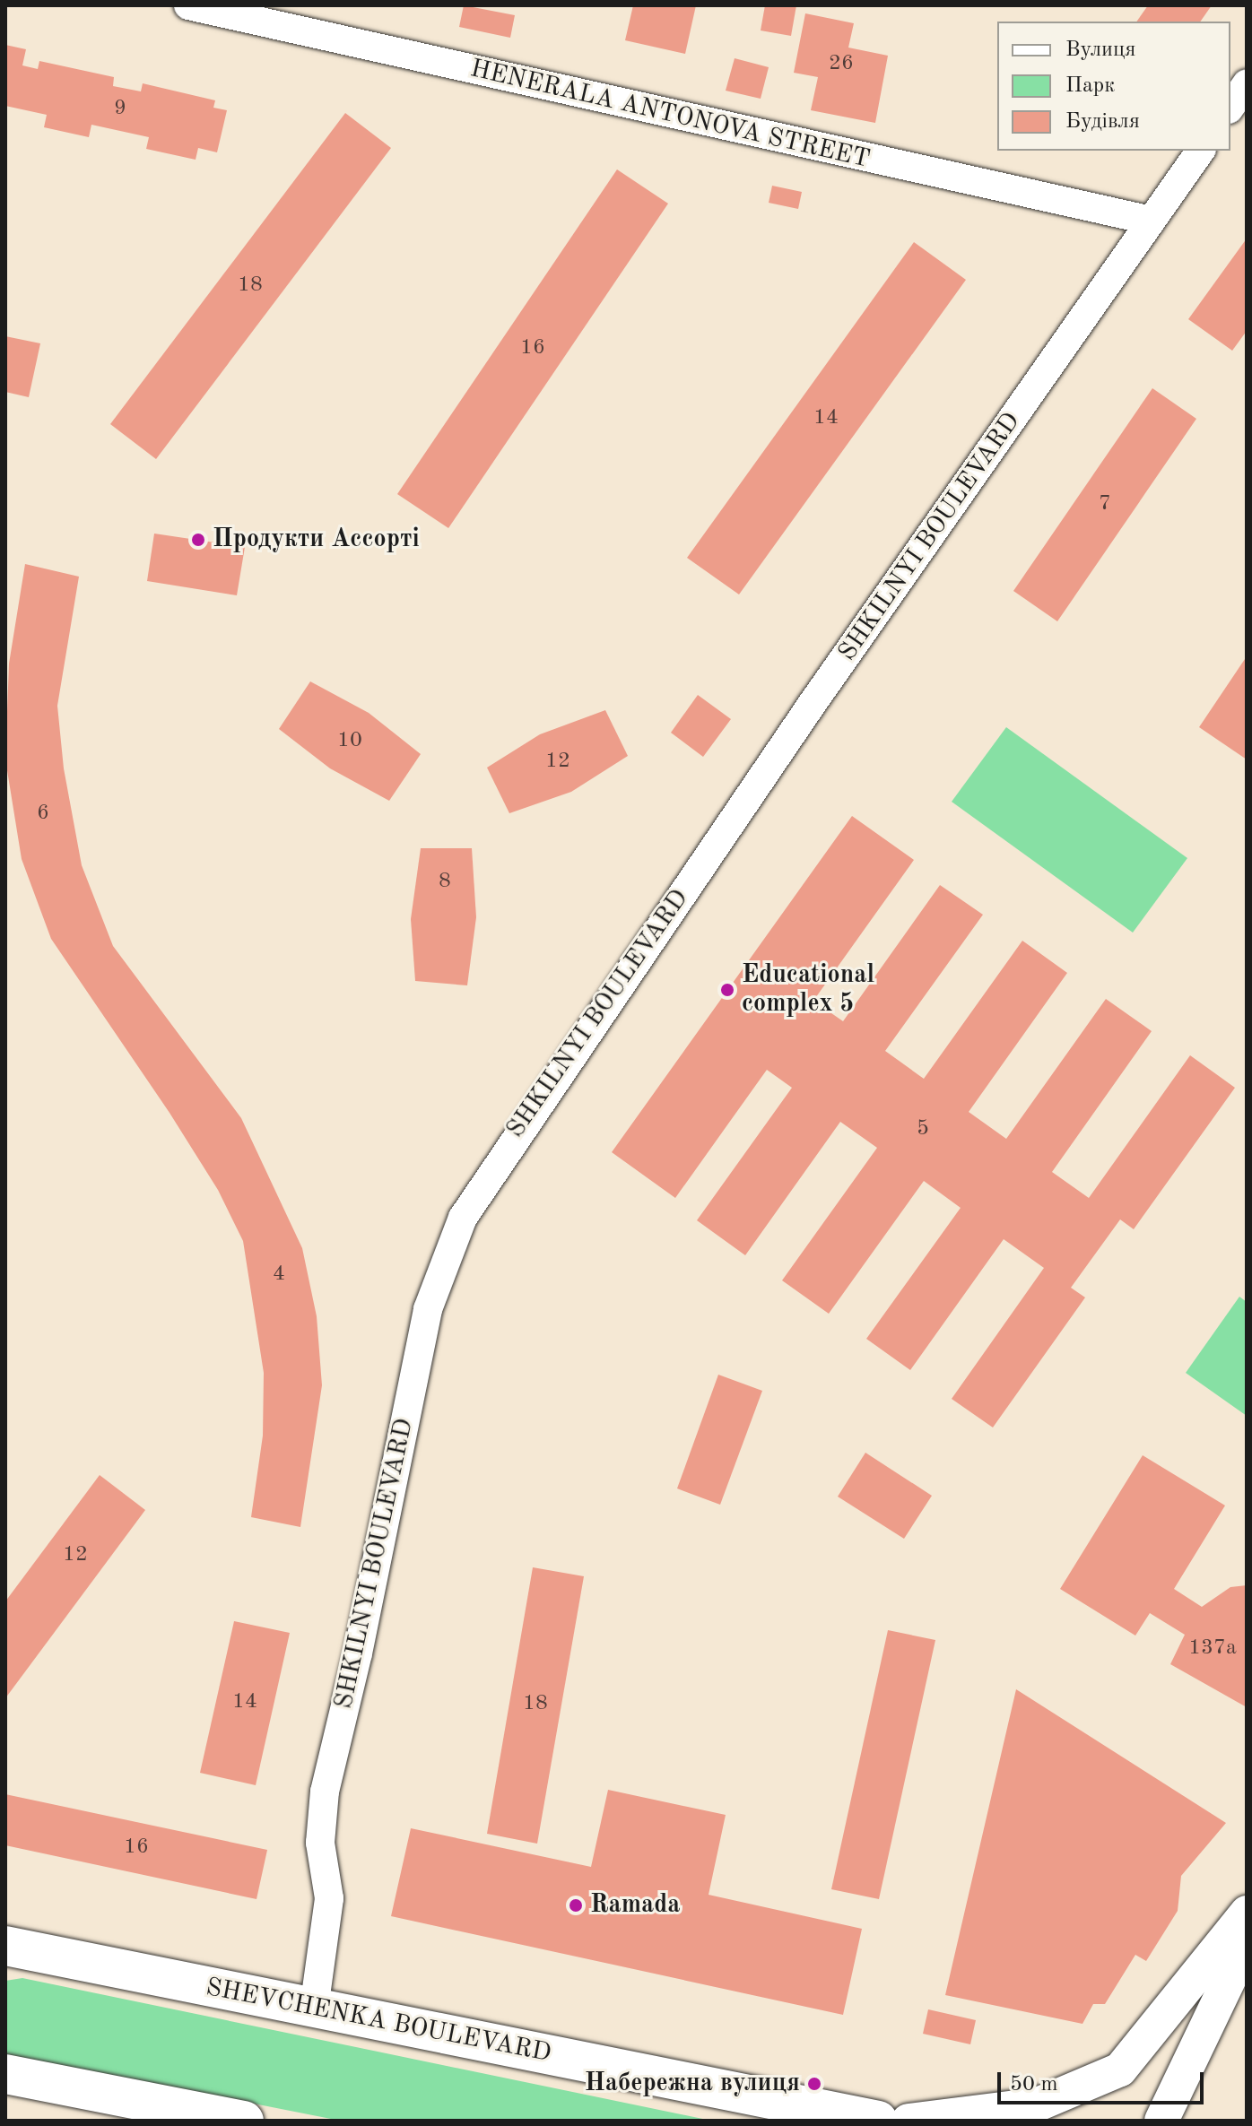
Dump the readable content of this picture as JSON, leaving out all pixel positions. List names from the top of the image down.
{
  "streets": {
    "main road": ["SHEVCHENKA BOULEVARD"],
    "street": ["HENERALA ANTONOVA STREET", "SHKILNYI BOULEVARD"]
  },
  "crossings": [
    ["HENERALA ANTONOVA STREET", "SHKILNYI BOULEVARD"],
    ["SHKILNYI BOULEVARD", "SHEVCHENKA BOULEVARD"]
  ],
  "places": [
    "Продукти Ассорті",
    "Educational complex 5",
    "Ramada",
    "Набережна вулиця"
  ],
  "house_numbers": [
    "26",
    "9",
    "18",
    "16",
    "14",
    "7",
    "10",
    "12",
    "6",
    "8",
    "5",
    "4",
    "12",
    "137а",
    "14",
    "18",
    "16"
  ],
  "legend": ["Вулиця", "Парк", "Будівля"],
  "scale_bar": "50 m"
}
